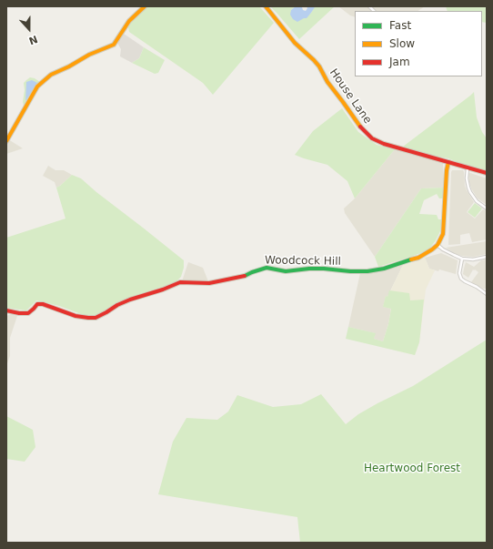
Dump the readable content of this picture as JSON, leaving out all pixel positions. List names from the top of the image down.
{
  "streets": {
    "street": ["House Lane", "Woodcock Hill"]
  },
  "parks": ["Heartwood Forest"],
  "legend": ["Fast", "Slow", "Jam"],
  "north": "bottom"
}
